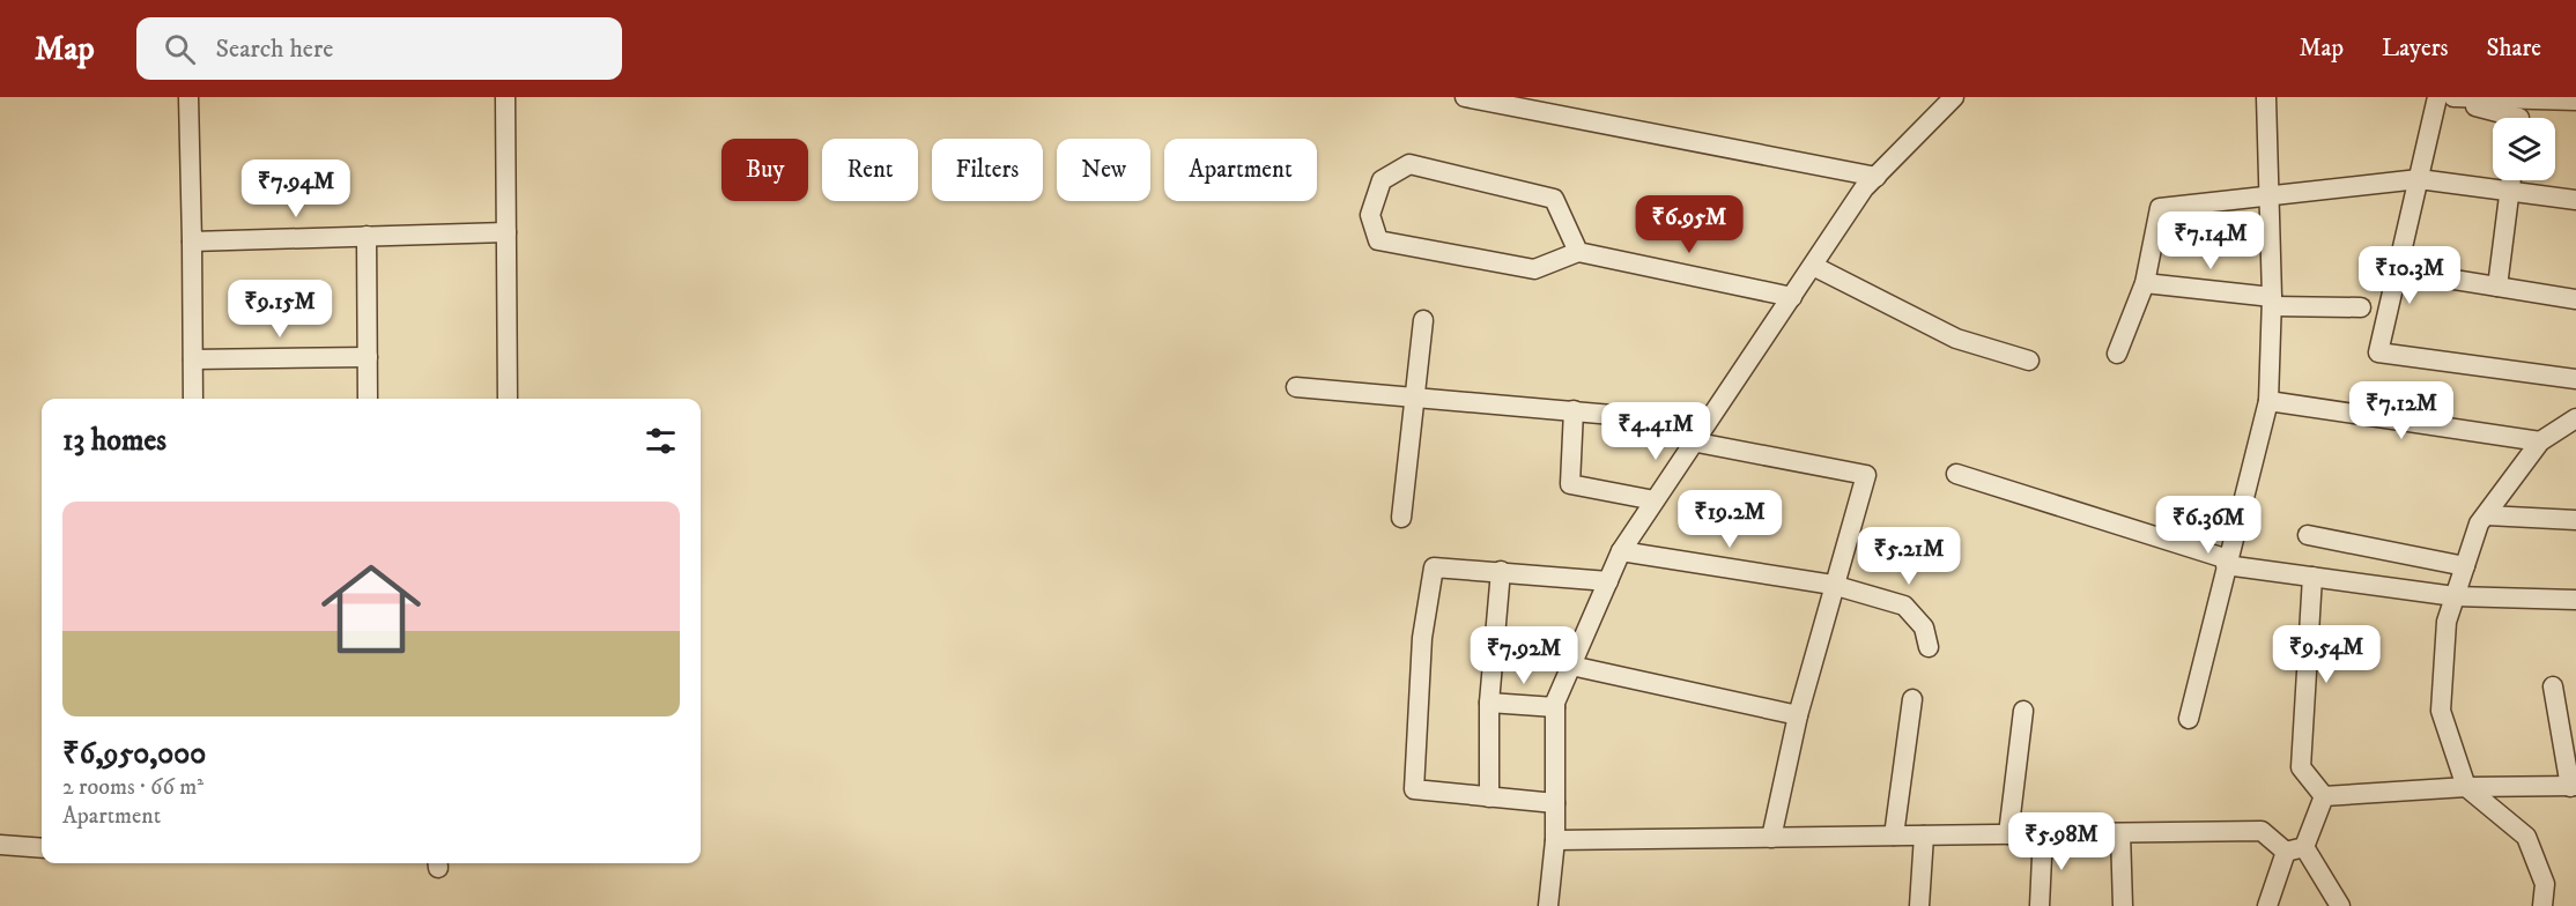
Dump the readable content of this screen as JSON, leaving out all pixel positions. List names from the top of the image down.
{
  "page": {
    "header": "Map",
    "search": "Search here",
    "nav": ["Map", "Layers", "Share"],
    "chip": [
      "Buy",
      "Rent",
      "Filters",
      "New",
      "Apartment"
    ],
    "price": [
      "₹7.94M",
      "₹6.95M",
      "₹7.14M",
      "₹10.3M",
      "₹9.15M",
      "₹7.12M",
      "₹4.41M",
      "₹19.2M",
      "₹6.36M",
      "₹5.21M",
      "₹9.54M",
      "₹7.92M",
      "₹5.98M"
    ],
    "heading": "13 homes",
    "list": [
      {
        "name": "₹6,950,000",
        "note": "2 rooms · 66 m² · Apartment"
      }
    ]
  }
}
